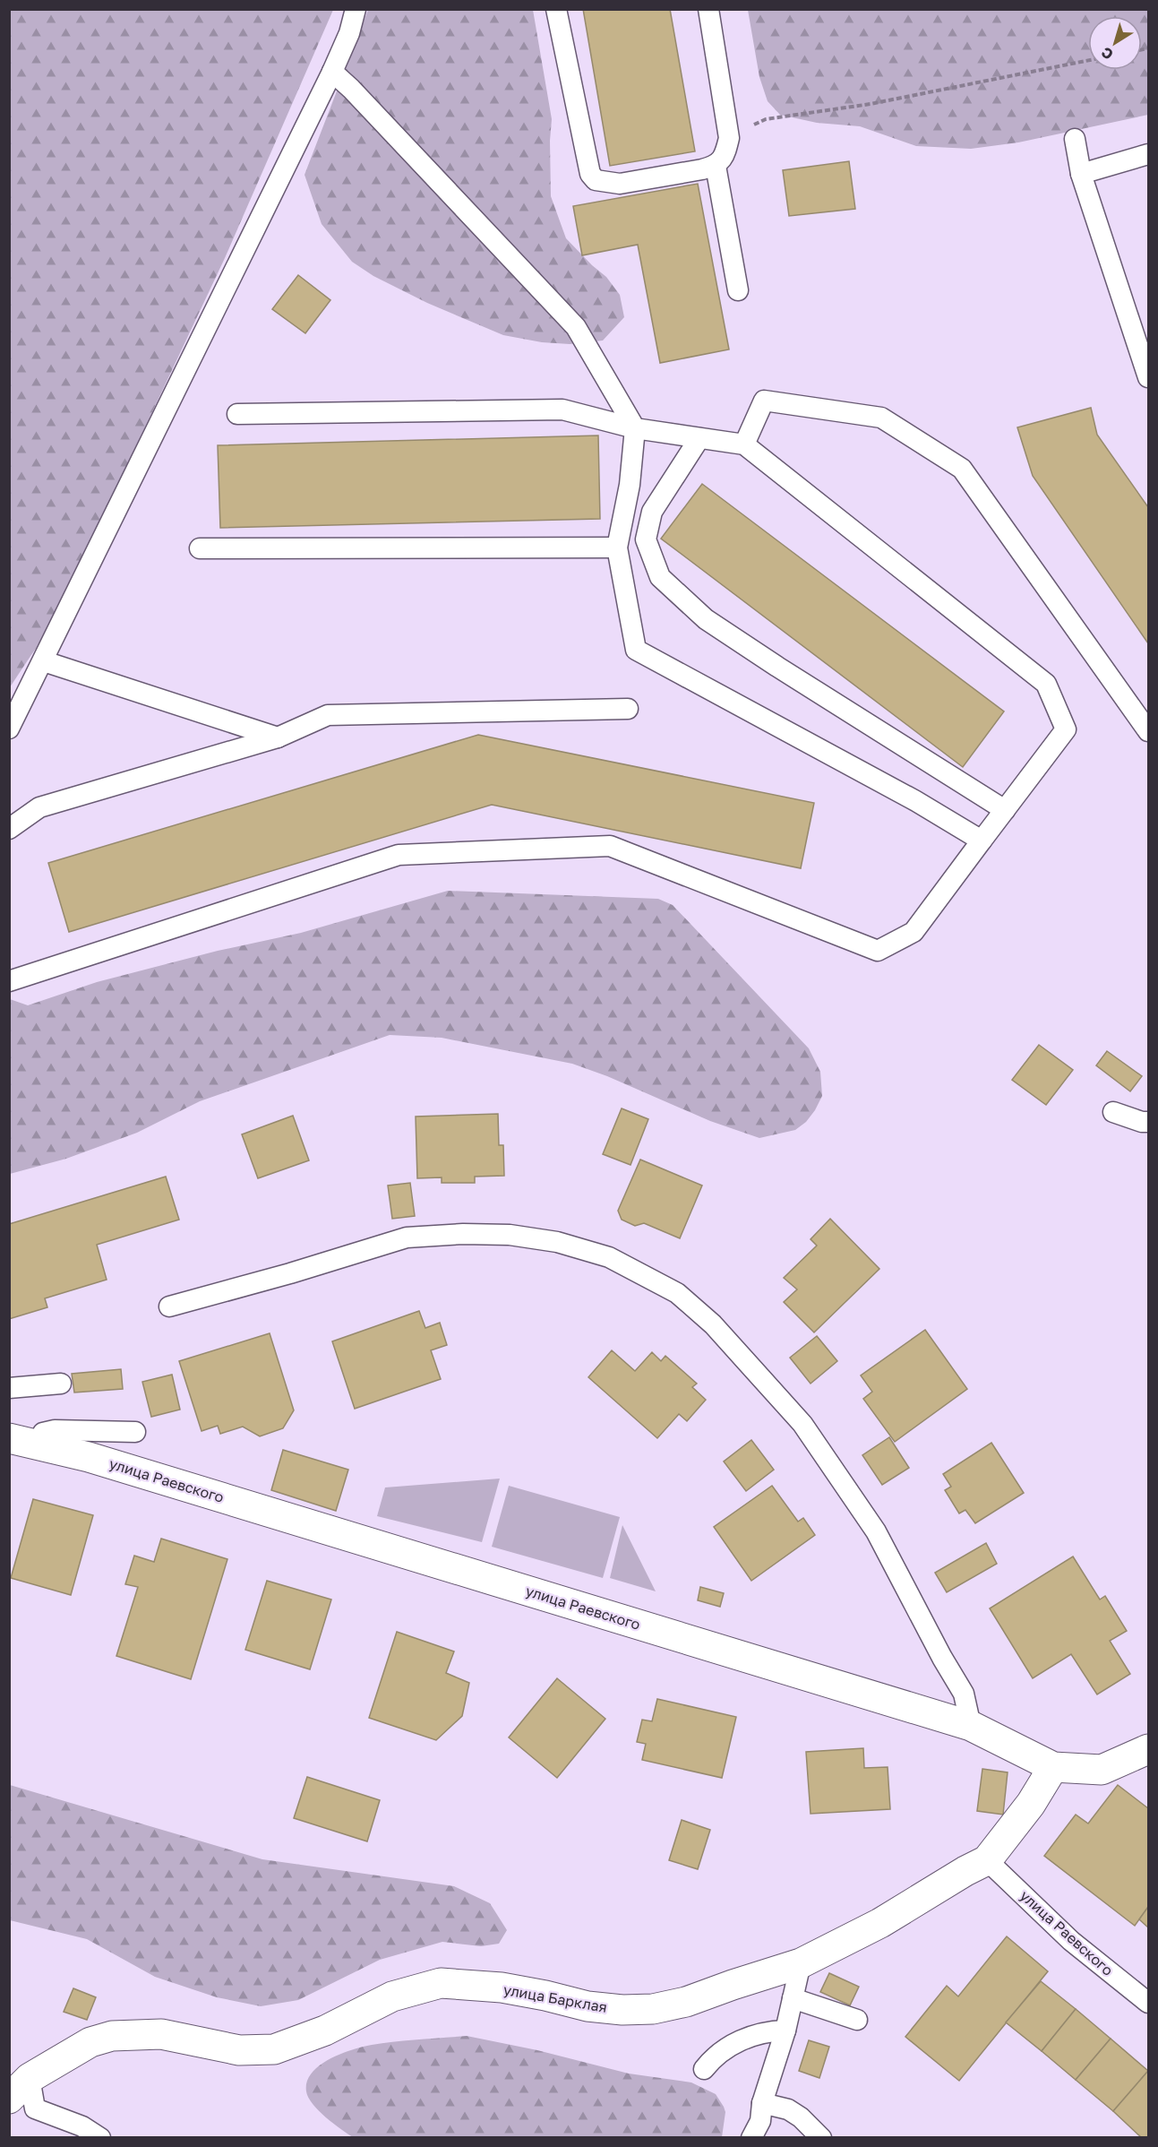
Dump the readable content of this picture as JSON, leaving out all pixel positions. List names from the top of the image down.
{
  "streets": {
    "street": ["улица Раевского", "улица Барклая"]
  },
  "crossings": [
    ["улица Раевского", "улица Барклая"]
  ],
  "north": "bottom left"
}
